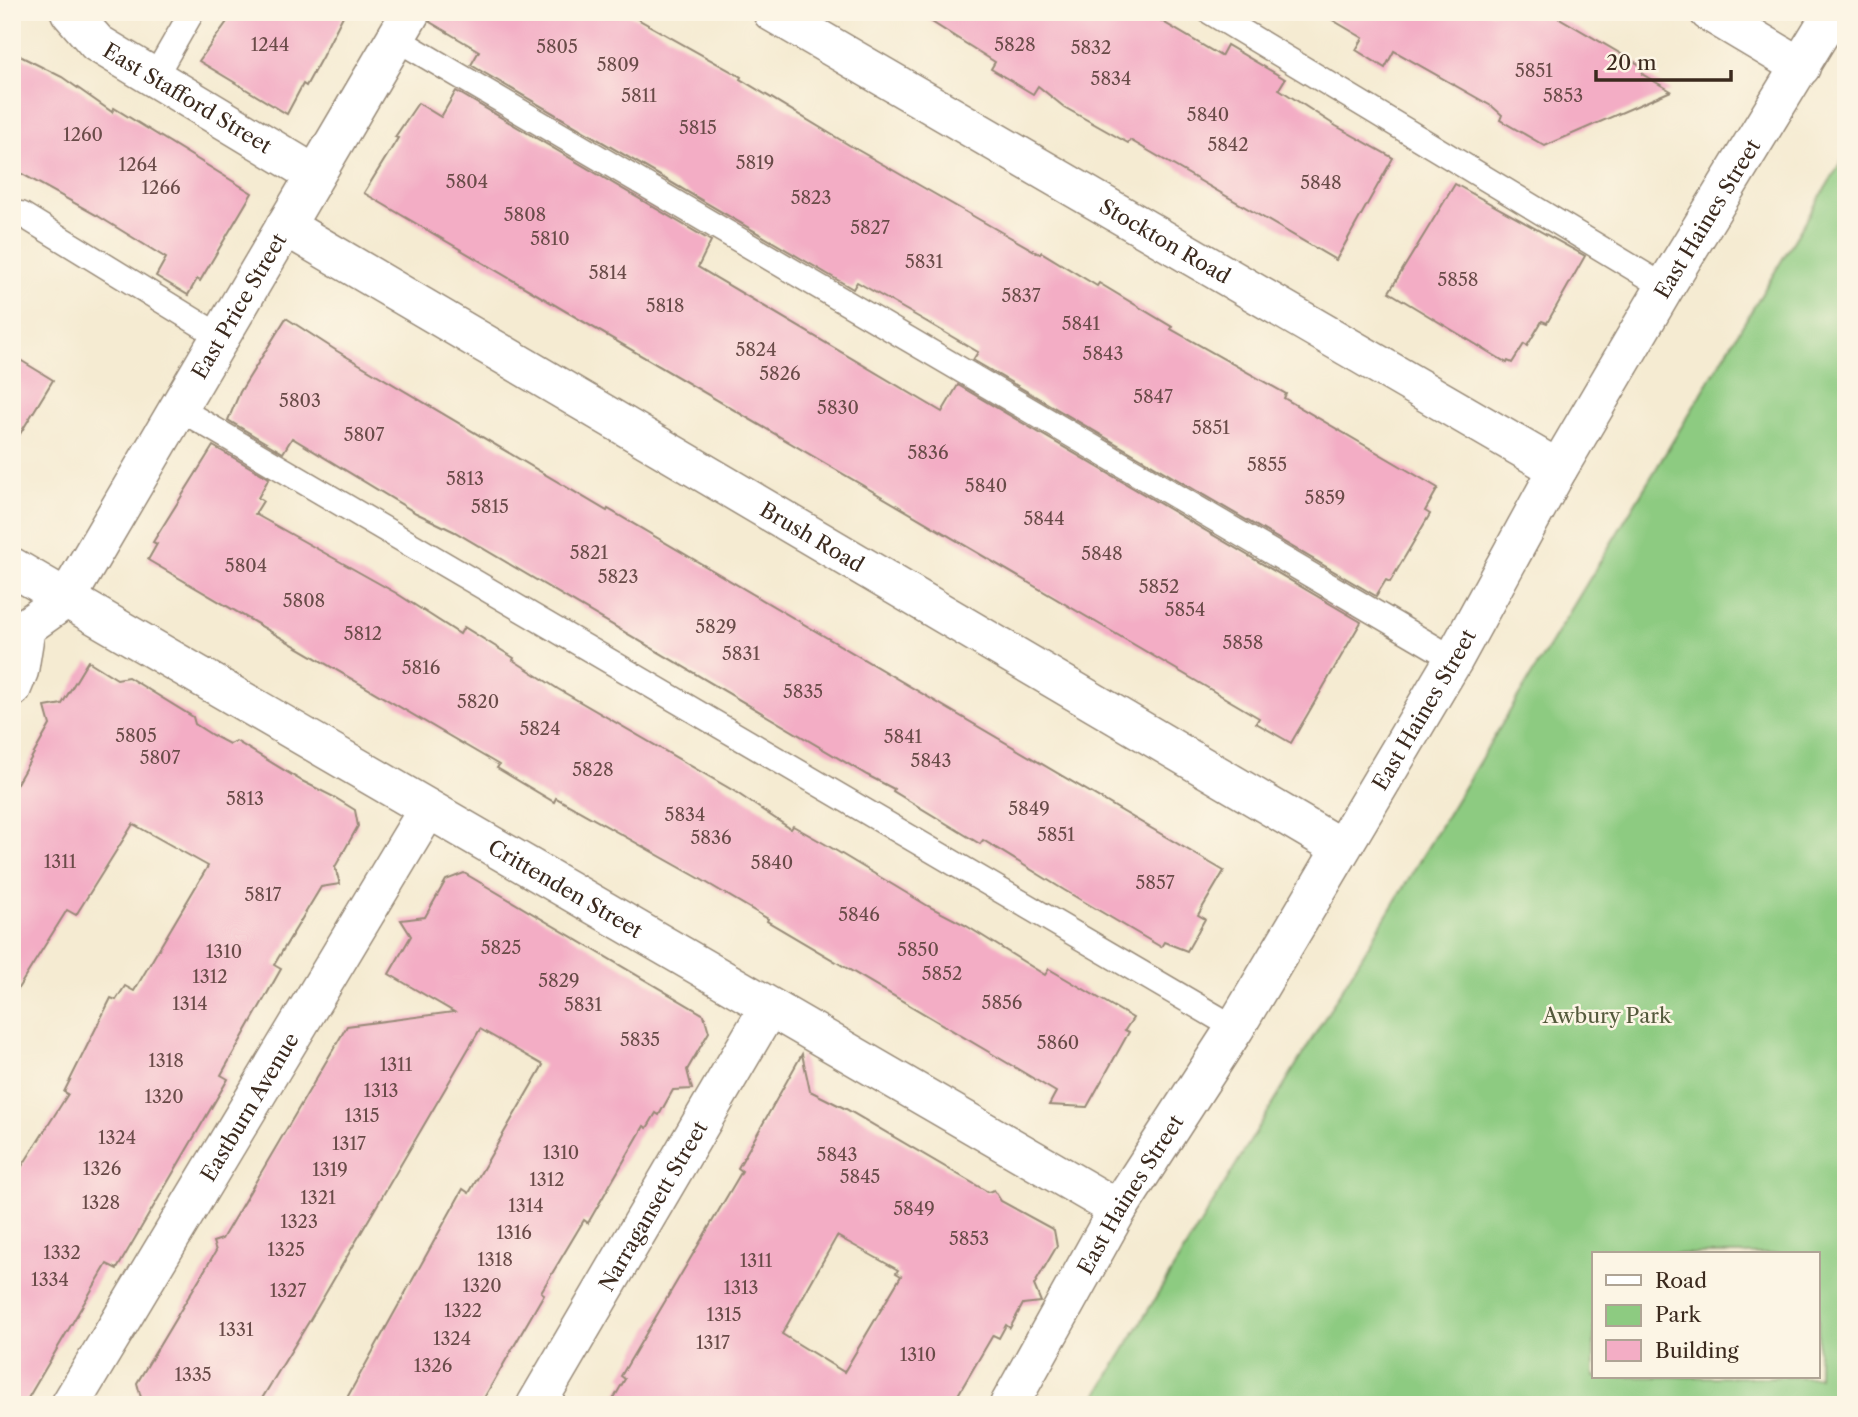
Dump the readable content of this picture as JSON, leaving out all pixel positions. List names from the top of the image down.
{
  "streets": {
    "street": [
      "East Stafford Street",
      "East Haines Street",
      "Stockton Road",
      "East Price Street",
      "Brush Road",
      "Crittenden Street",
      "Eastburn Avenue",
      "Narragansett Street"
    ]
  },
  "crossings": [
    ["East Stafford Street", "East Price Street"],
    ["East Haines Street", "Stockton Road"],
    ["East Haines Street", "Brush Road"],
    ["East Haines Street", "Crittenden Street"],
    ["East Price Street", "Brush Road"],
    ["East Price Street", "Crittenden Street"],
    ["Crittenden Street", "Eastburn Avenue"],
    ["Crittenden Street", "Narragansett Street"]
  ],
  "parks": ["Awbury Park"],
  "house_numbers": [
    "1244",
    "5828",
    "5805",
    "5832",
    "5809",
    "5851",
    "5834",
    "5811",
    "5853",
    "5840",
    "5815",
    "1260",
    "5842",
    "5819",
    "1264",
    "5804",
    "5848",
    "1266",
    "5823",
    "5808",
    "5827",
    "5810",
    "5831",
    "5814",
    "5858",
    "5837",
    "5818",
    "5841",
    "5824",
    "5843",
    "5826",
    "5847",
    "5803",
    "5830",
    "5851",
    "5807",
    "5836",
    "5855",
    "5813",
    "5840",
    "5859",
    "5815",
    "5844",
    "5821",
    "5848",
    "5804",
    "5823",
    "5852",
    "5808",
    "5854",
    "5829",
    "5812",
    "5858",
    "5831",
    "5816",
    "5835",
    "5820",
    "5824",
    "5805",
    "5841",
    "5807",
    "5843",
    "5828",
    "5813",
    "5849",
    "5834",
    "5851",
    "5836",
    "1311",
    "5840",
    "5857",
    "5817",
    "5846",
    "5825",
    "5850",
    "1310",
    "5852",
    "1312",
    "5829",
    "5856",
    "1314",
    "5831",
    "5835",
    "5860",
    "1318",
    "1311",
    "1313",
    "1320",
    "1315",
    "1324",
    "1317",
    "1310",
    "5843",
    "1326",
    "1319",
    "5845",
    "1312",
    "1321",
    "1328",
    "1314",
    "5849",
    "1323",
    "1316",
    "5853",
    "1325",
    "1332",
    "1318",
    "1311",
    "1334",
    "1320",
    "1313",
    "1327",
    "1322",
    "1315",
    "1331",
    "1324",
    "1317",
    "1310",
    "1326",
    "1335"
  ],
  "legend": ["Road", "Park", "Building"],
  "scale_bar": "20 m"
}
